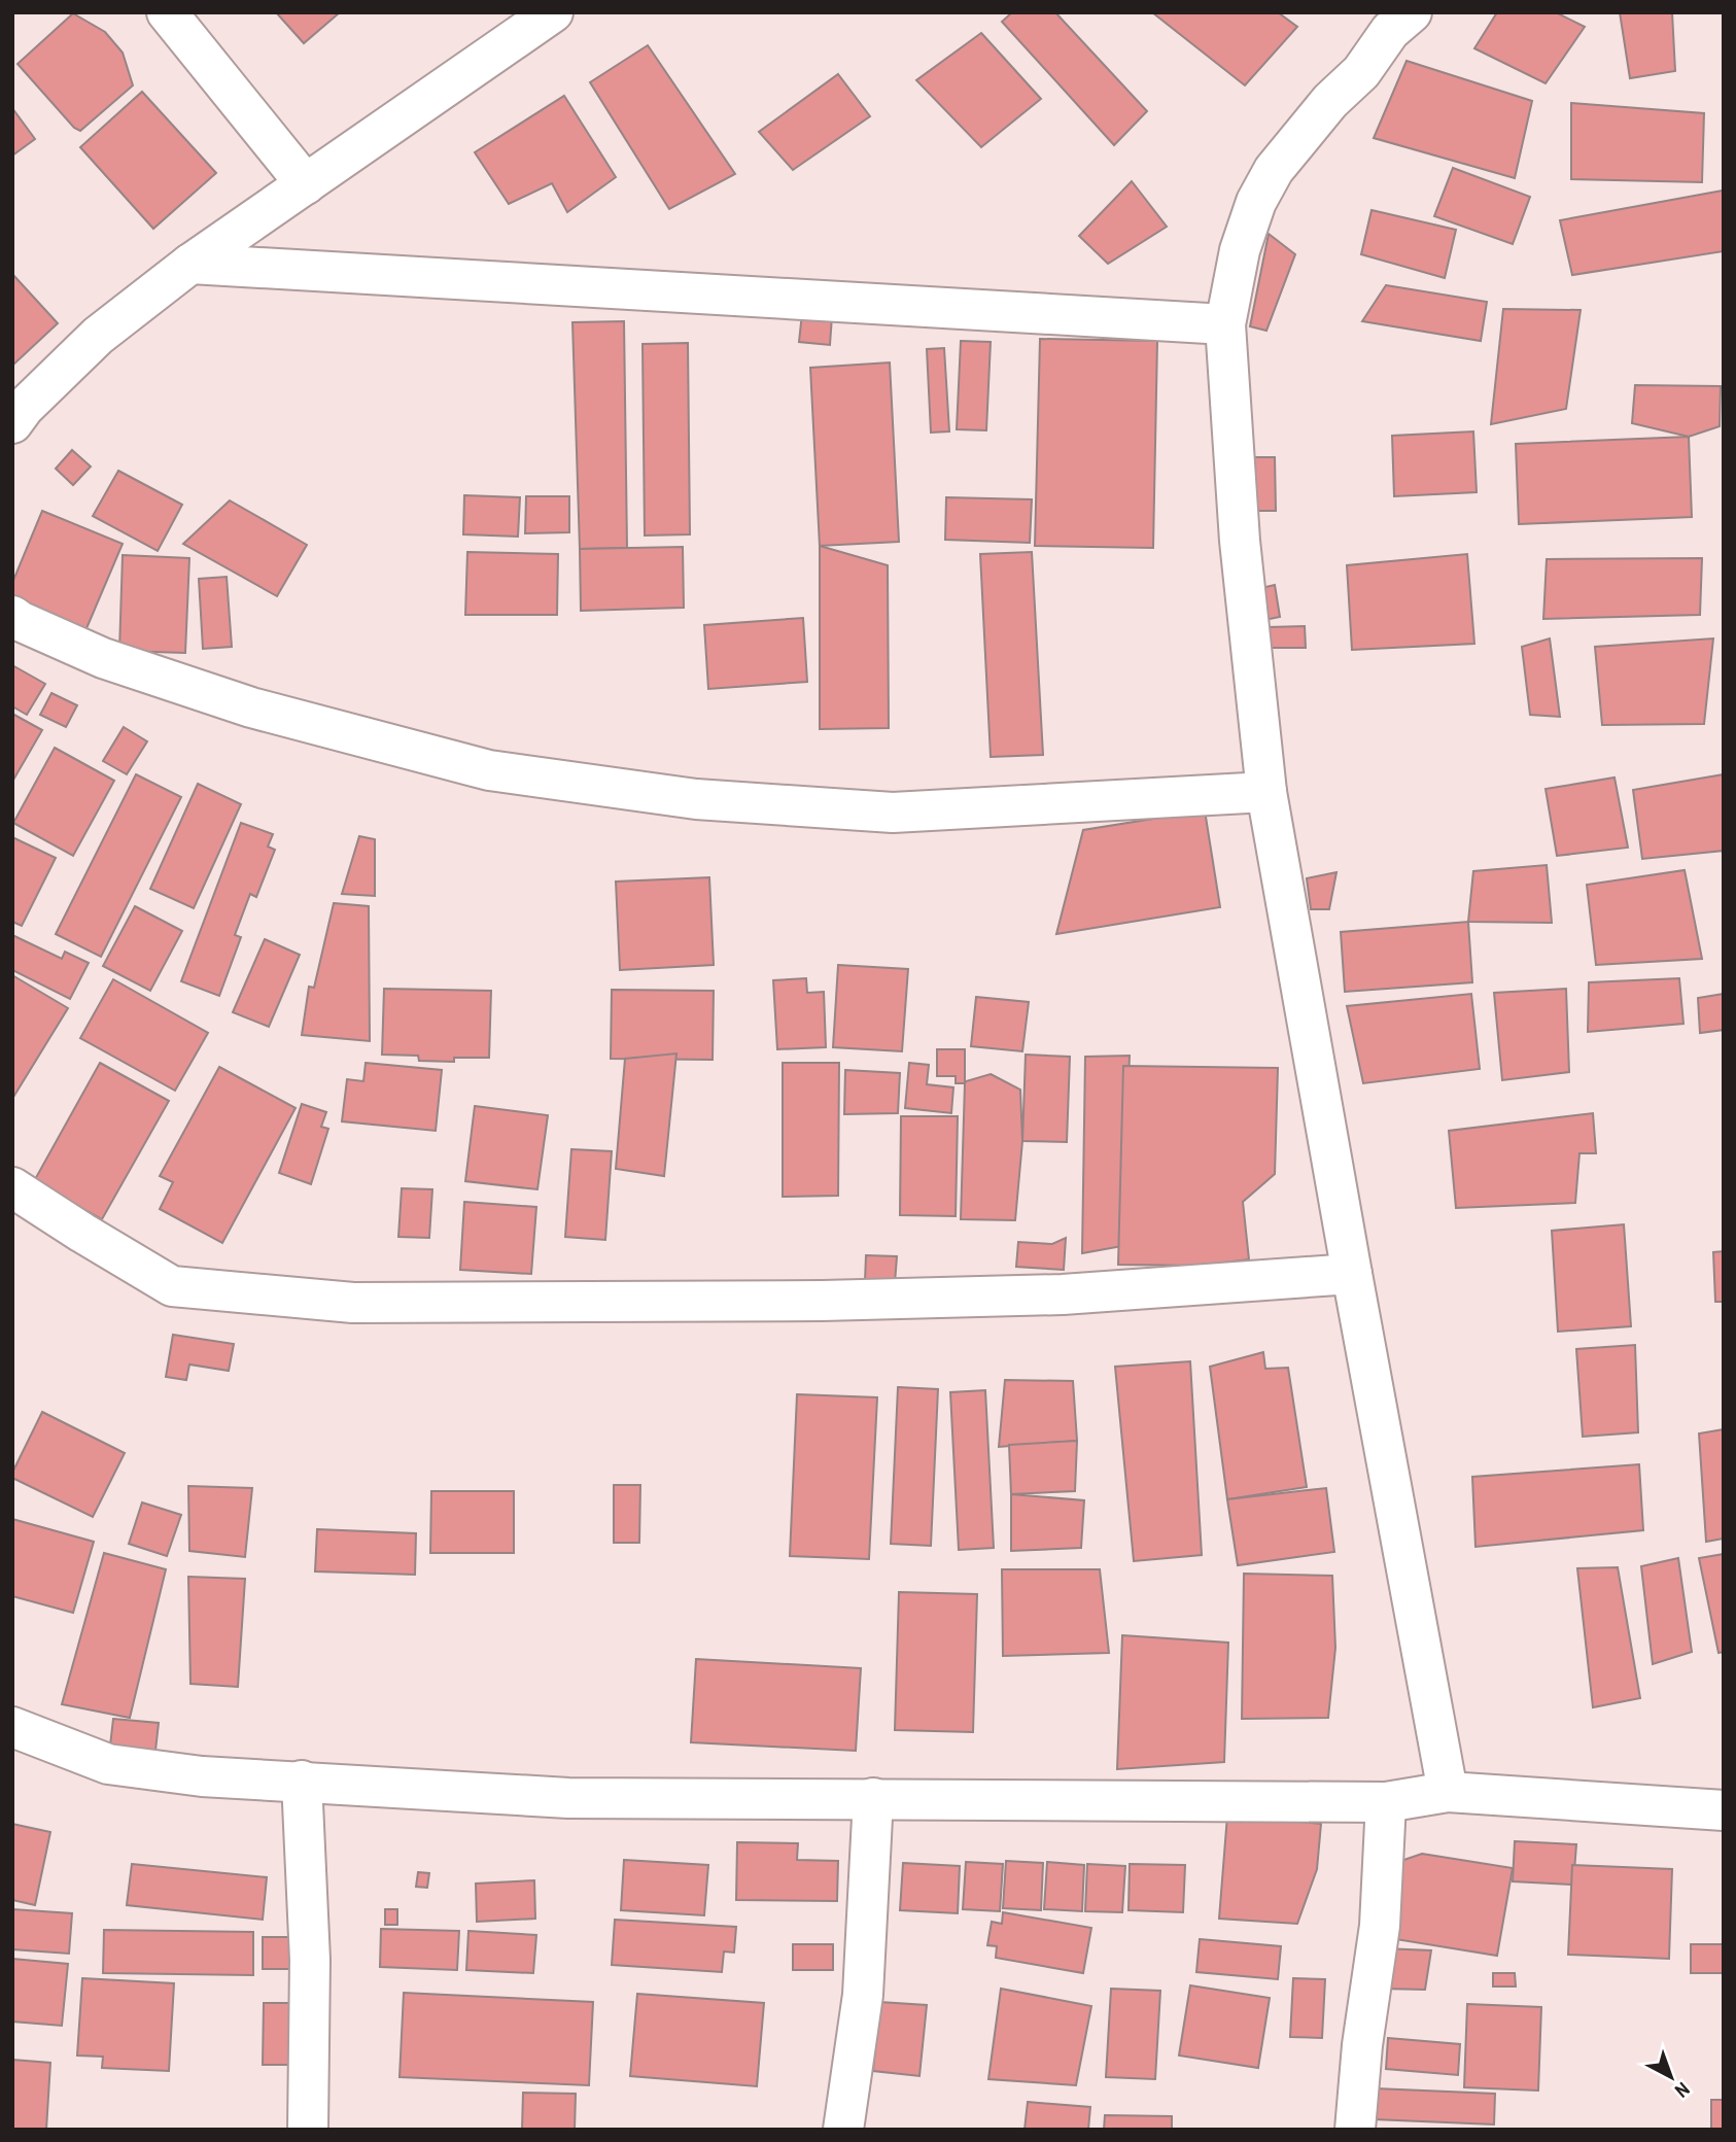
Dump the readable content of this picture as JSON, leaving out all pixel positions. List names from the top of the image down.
{
  "north": "bottom right"
}
